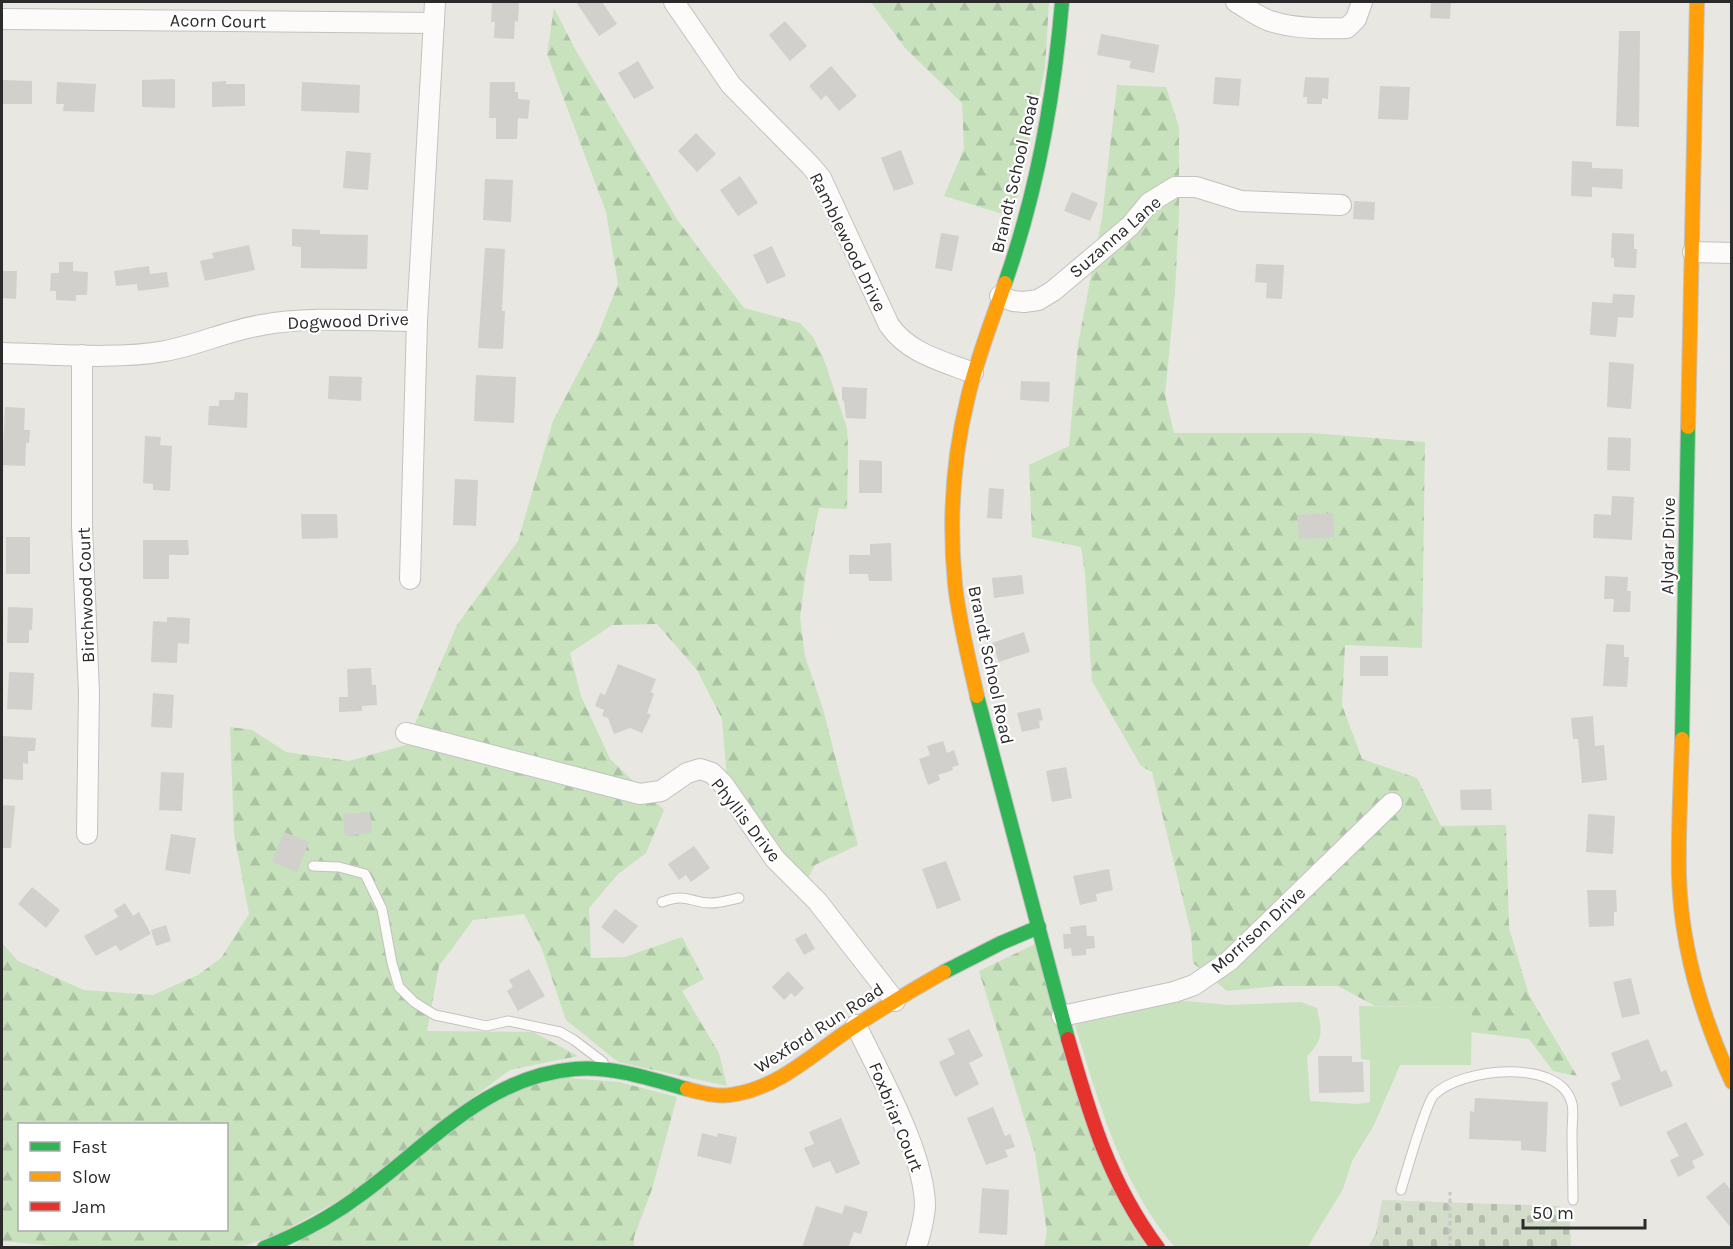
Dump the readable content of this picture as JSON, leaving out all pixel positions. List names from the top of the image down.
{
  "streets": {
    "street": [
      "Acorn Court",
      "Brandt School Road",
      "Suzanna Lane",
      "Ramblewood Drive",
      "Dogwood Drive",
      "Alydar Drive",
      "Birchwood Court",
      "Phyllis Drive",
      "Morrison Drive",
      "Wexford Run Road",
      "Foxbriar Court"
    ]
  },
  "crossings": [
    ["Acorn Court", "Dogwood Drive"],
    ["Brandt School Road", "Suzanna Lane"],
    ["Brandt School Road", "Ramblewood Drive"],
    ["Brandt School Road", "Morrison Drive"],
    ["Brandt School Road", "Wexford Run Road"],
    ["Dogwood Drive", "Birchwood Court"],
    ["Phyllis Drive", "Wexford Run Road"],
    ["Wexford Run Road", "Foxbriar Court"]
  ],
  "legend": ["Fast", "Slow", "Jam"],
  "scale_bar": "50 m"
}
